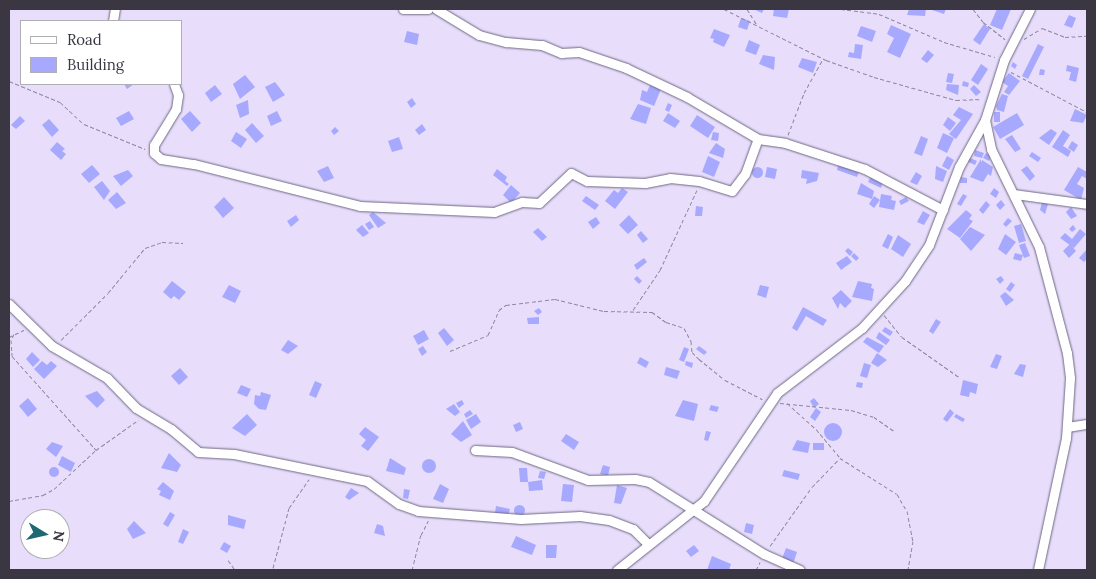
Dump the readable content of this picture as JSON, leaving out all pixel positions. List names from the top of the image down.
{
  "legend": ["Road", "Building"],
  "north": "right"
}
